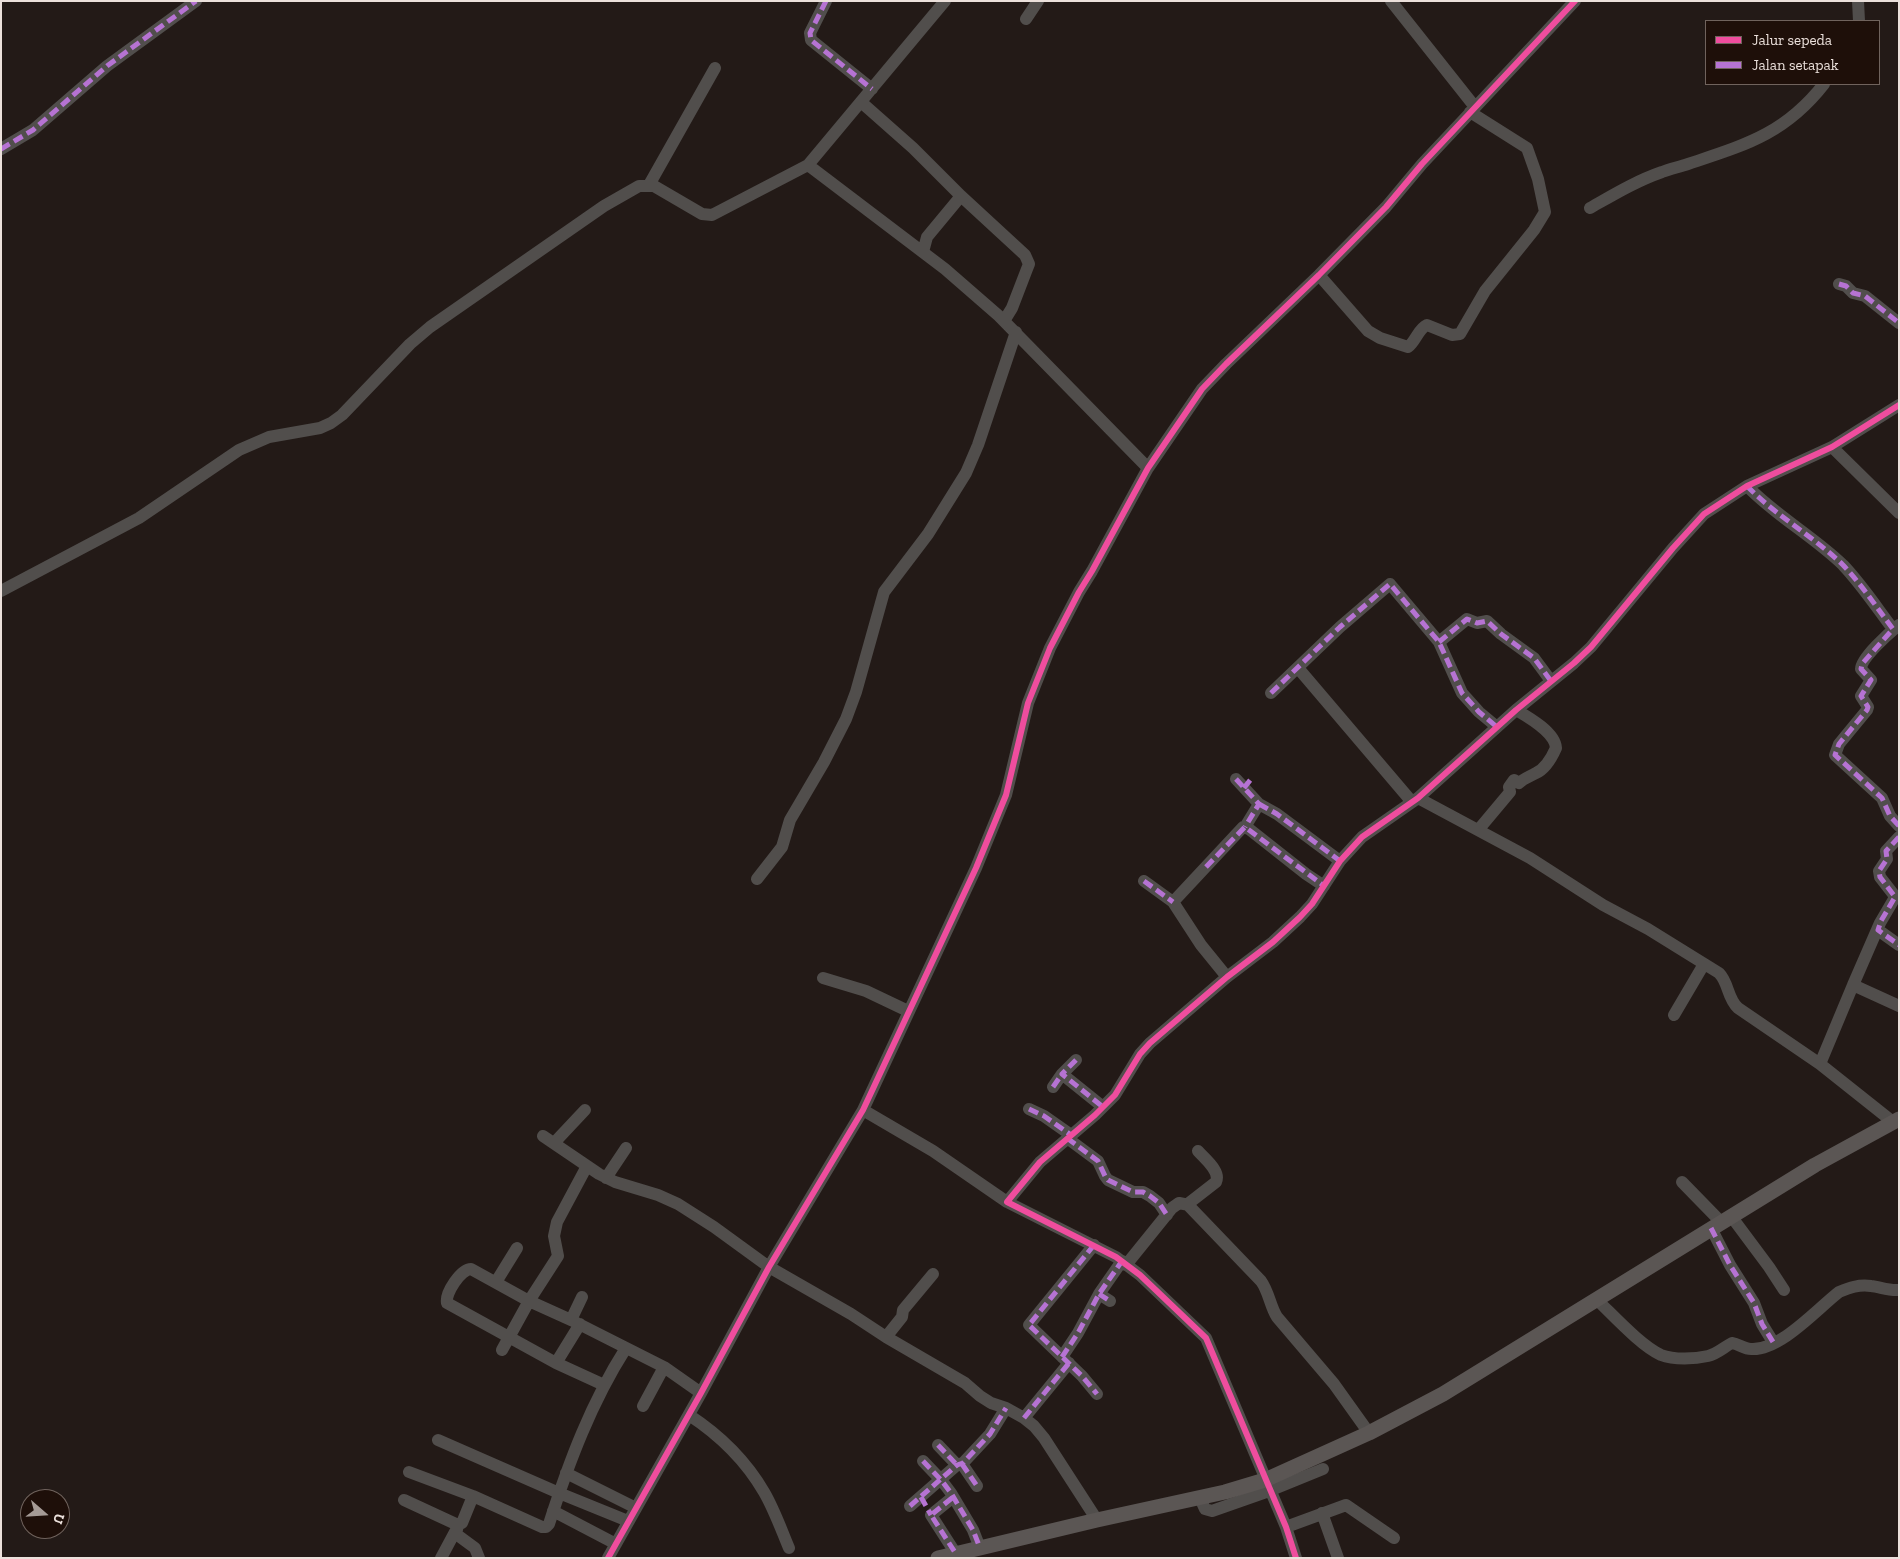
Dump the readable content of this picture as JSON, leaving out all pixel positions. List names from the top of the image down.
{
  "legend": ["Jalur sepeda", "Jalan setapak"],
  "north": "right"
}
